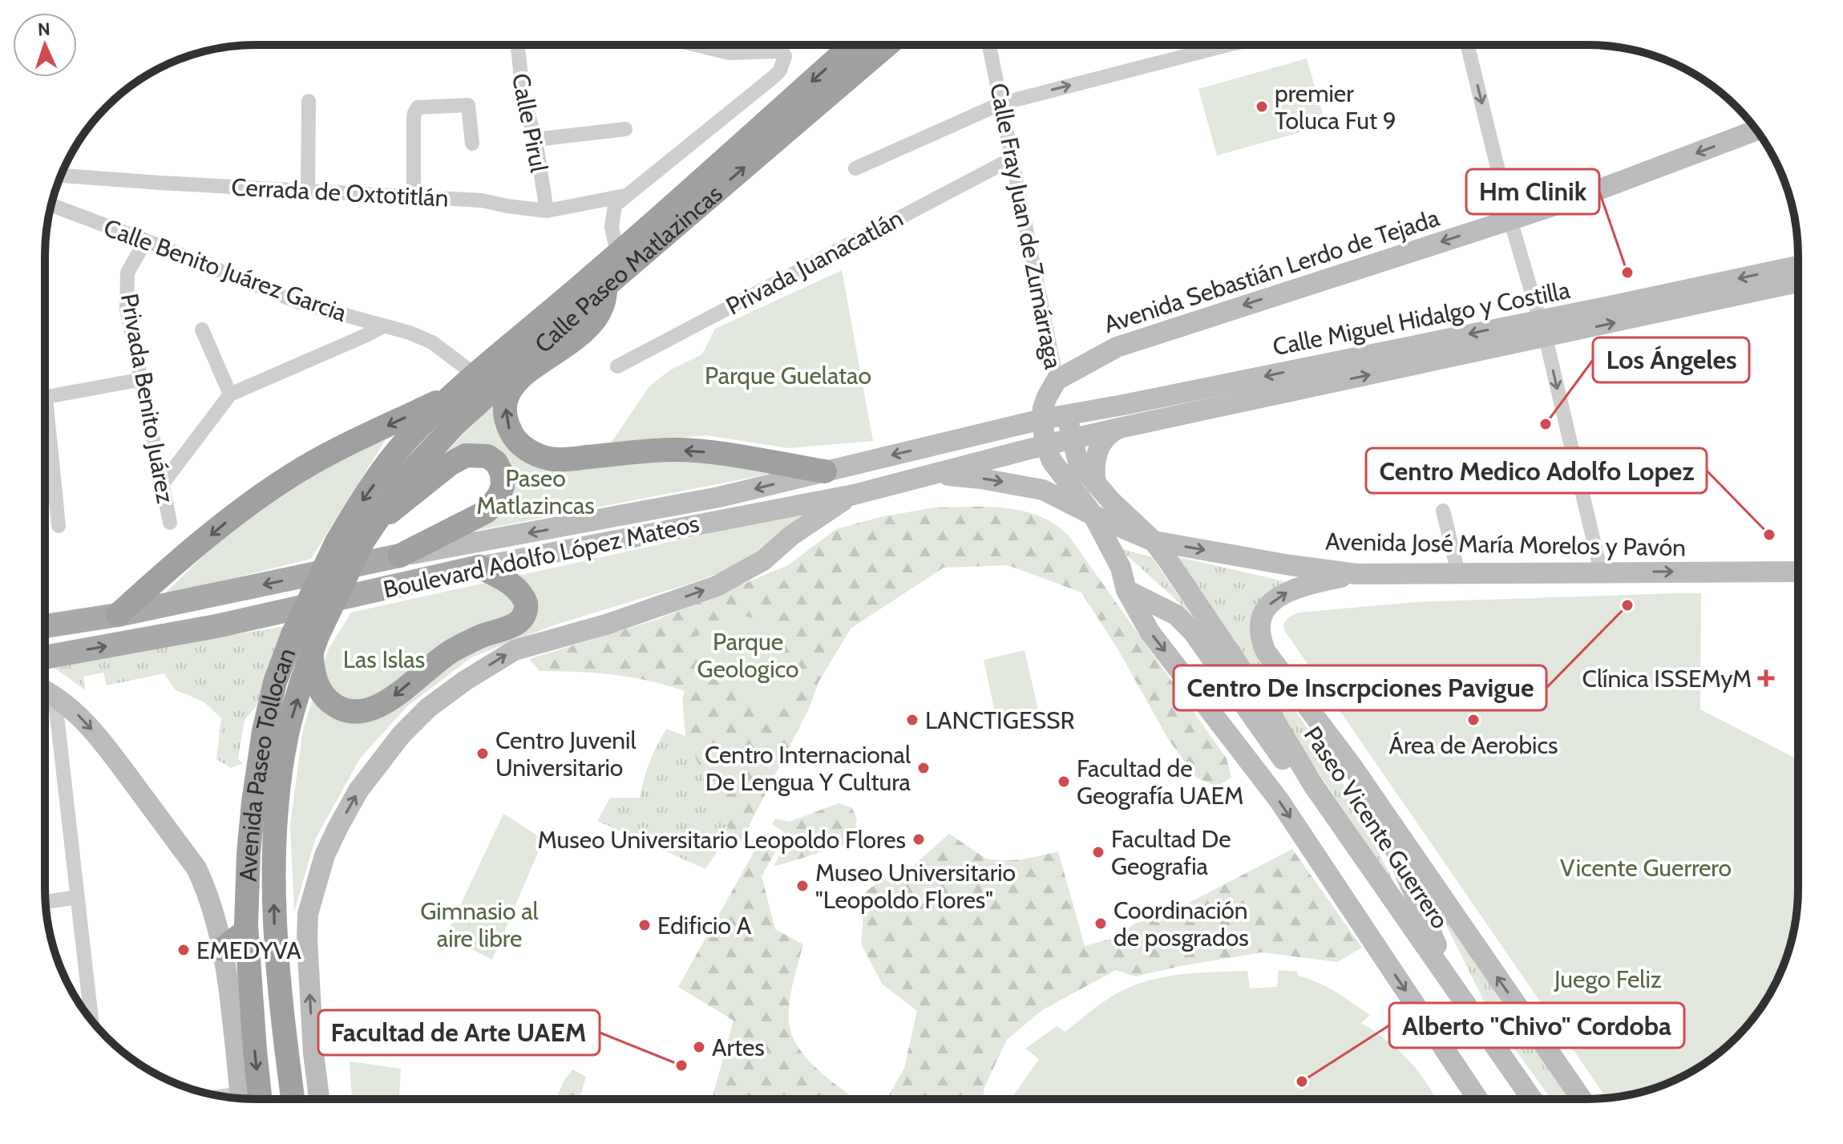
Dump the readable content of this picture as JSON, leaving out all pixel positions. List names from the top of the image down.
{
  "streets": {
    "highway": ["Calle Paseo Matlazincas", "Avenida Paseo Tollocan"],
    "main road": [
      "Avenida Sebastián Lerdo de Tejada",
      "Calle Miguel Hidalgo y Costilla",
      "Avenida José María Morelos y Pavón",
      "Boulevard Adolfo López Mateos",
      "Paseo Vicente Guerrero"
    ],
    "street": [
      "Calle Pirul",
      "Cerrada de Oxtotitlán",
      "Calle Fray Juan de Zumárraga",
      "Privada Juanacatlán",
      "Calle Benito Juárez Garcia",
      "Privada Benito Juárez"
    ]
  },
  "crossings": [
    ["Calle Pirul", "Cerrada de Oxtotitlán"],
    ["Calle Fray Juan de Zumárraga", "Privada Juanacatlán"],
    ["Calle Fray Juan de Zumárraga", "Avenida Sebastián Lerdo de Tejada"],
    ["Calle Fray Juan de Zumárraga", "Paseo Vicente Guerrero"],
    ["Calle Paseo Matlazincas", "Calle Benito Juárez Garcia"],
    ["Calle Paseo Matlazincas", "Avenida Paseo Tollocan"],
    ["Calle Benito Juárez Garcia", "Privada Benito Juárez"],
    ["Avenida Sebastián Lerdo de Tejada", "Paseo Vicente Guerrero"],
    ["Calle Miguel Hidalgo y Costilla", "Boulevard Adolfo López Mateos"],
    ["Calle Miguel Hidalgo y Costilla", "Paseo Vicente Guerrero"],
    ["Avenida José María Morelos y Pavón", "Paseo Vicente Guerrero"]
  ],
  "one_way": ["Avenida Sebastián Lerdo de Tejada", "Avenida José María Morelos y Pavón"],
  "parks": [
    "Parque Guelatao",
    "Paseo Matlazincas",
    "Parque Geologico",
    "Las Islas",
    "Vicente Guerrero",
    "Gimnasio al aire libre",
    "Juego Feliz"
  ],
  "places": {
    "other": [
      "premier Toluca Fut 9",
      "Hm Clinik",
      "Los Ángeles",
      "Centro Medico Adolfo Lopez",
      "Centro De Inscrpciones Pavigue",
      "LANCTIGESSR",
      "Área de Aerobics",
      "Centro Juvenil Universitario",
      "Centro Internacional De Lengua Y Cultura",
      "Facultad de Geografía UAEM",
      "Museo Universitario Leopoldo Flores",
      "Facultad De Geografia",
      "Museo Universitario \"Leopoldo Flores\"",
      "Coordinación de posgrados",
      "Edificio A",
      "EMEDYVA",
      "Artes",
      "Facultad de Arte UAEM",
      "Alberto \"Chivo\" Cordoba"
    ],
    "health": ["Clínica ISSEMyM"]
  },
  "north": "top"
}
